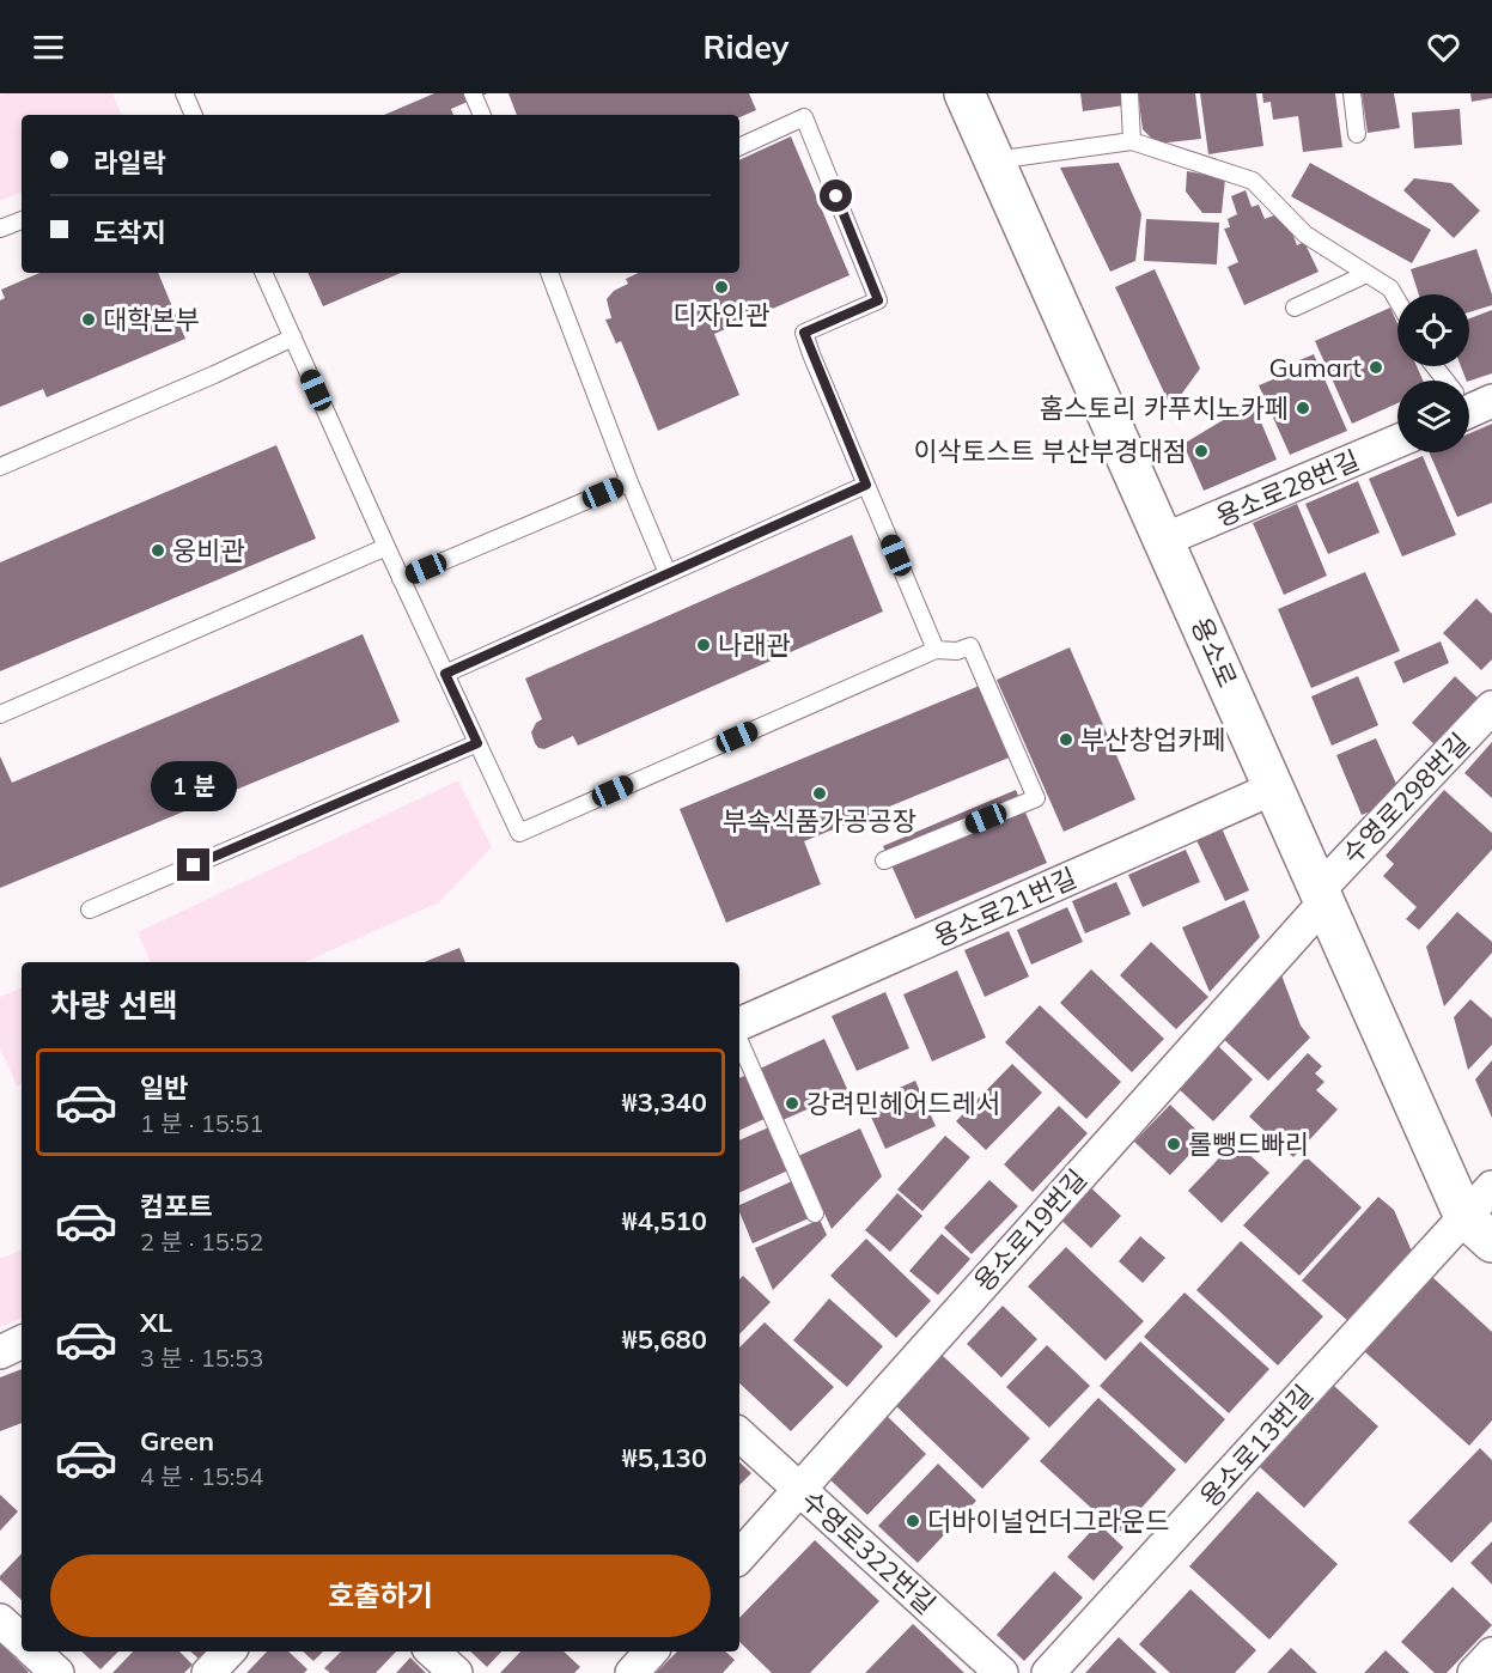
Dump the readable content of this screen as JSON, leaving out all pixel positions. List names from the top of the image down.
{
  "streets": {
    "main road": ["용소로"],
    "street": [
      "용소로28번길",
      "수영로298번길",
      "용소로21번길",
      "용소로19번길",
      "용소로13번길",
      "수영로322번길"
    ]
  },
  "crossings": [
    ["용소로28번길", "용소로"],
    ["용소로", "수영로298번길"],
    ["용소로", "용소로21번길"],
    ["용소로", "용소로19번길"],
    ["용소로", "용소로13번길"],
    ["수영로298번길", "용소로19번길"],
    ["용소로19번길", "수영로322번길"]
  ],
  "places": [
    "디자인관",
    "대학본부",
    "Gumart",
    "홈스토리 카푸치노카페",
    "이삭토스트 부산부경대점",
    "웅비관",
    "나래관",
    "부산창업카페",
    "부속식품가공공장",
    "강려민헤어드레서",
    "롤뺑드빠리",
    "더바이널언더그라운드"
  ],
  "page": {
    "header": "Ridey",
    "banner": ["라일락", "도착지"],
    "bubble": "1 분",
    "heading": "차량 선택",
    "list": [
      {
        "name": "일반",
        "note": "1 분 · 15:51",
        "value": "₩3,340"
      },
      {
        "name": "컴포트",
        "note": "2 분 · 15:52",
        "value": "₩4,510"
      },
      {
        "name": "XL",
        "note": "3 분 · 15:53",
        "value": "₩5,680"
      },
      {
        "name": "Green",
        "note": "4 분 · 15:54",
        "value": "₩5,130"
      }
    ],
    "buttons": "호출하기"
  }
}
